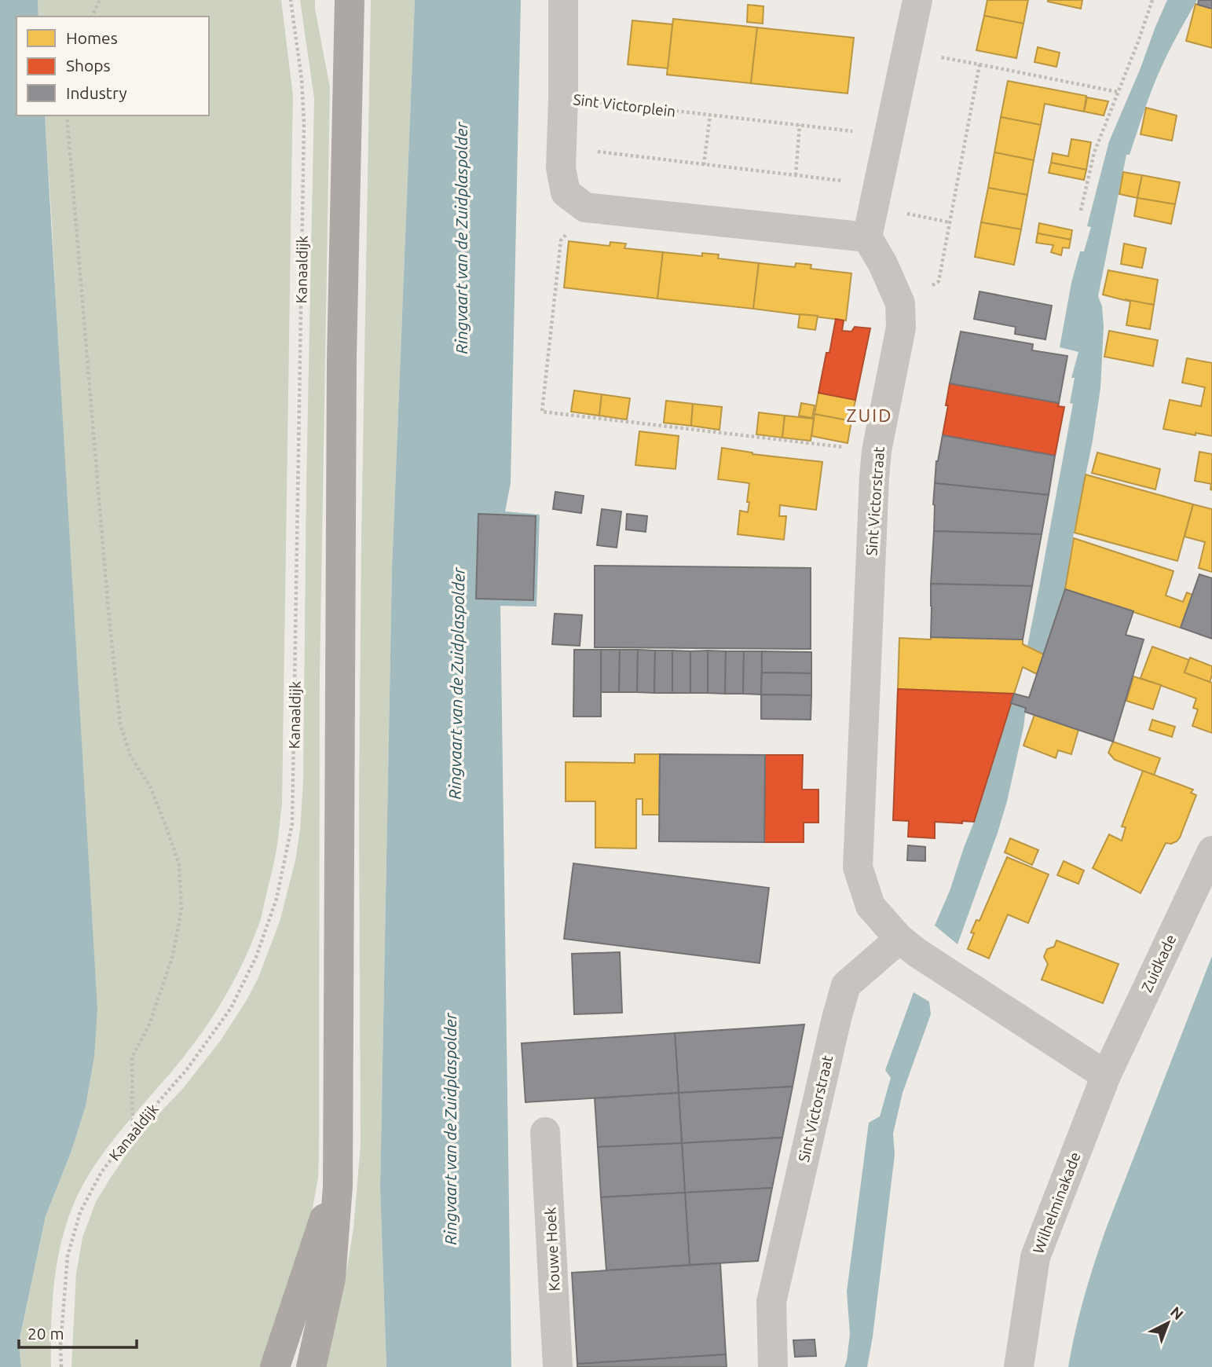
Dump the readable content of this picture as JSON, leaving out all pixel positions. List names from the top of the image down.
{
  "streets": {
    "street": [
      "Sint Victorplein",
      "Sint Victorstraat",
      "Zuidkade",
      "Wilhelminakade",
      "Kouwe Hoek"
    ],
    "path": ["Kanaaldijk"]
  },
  "crossings": [
    ["Sint Victorstraat", "Zuidkade"],
    ["Sint Victorstraat", "Wilhelminakade"],
    ["Zuidkade", "Wilhelminakade"]
  ],
  "districts": ["ZUID"],
  "water": ["Ringvaart van de Zuidplaspolder"],
  "legend": ["Homes", "Shops", "Industry"],
  "scale_bar": "20 m",
  "north": "top right"
}
